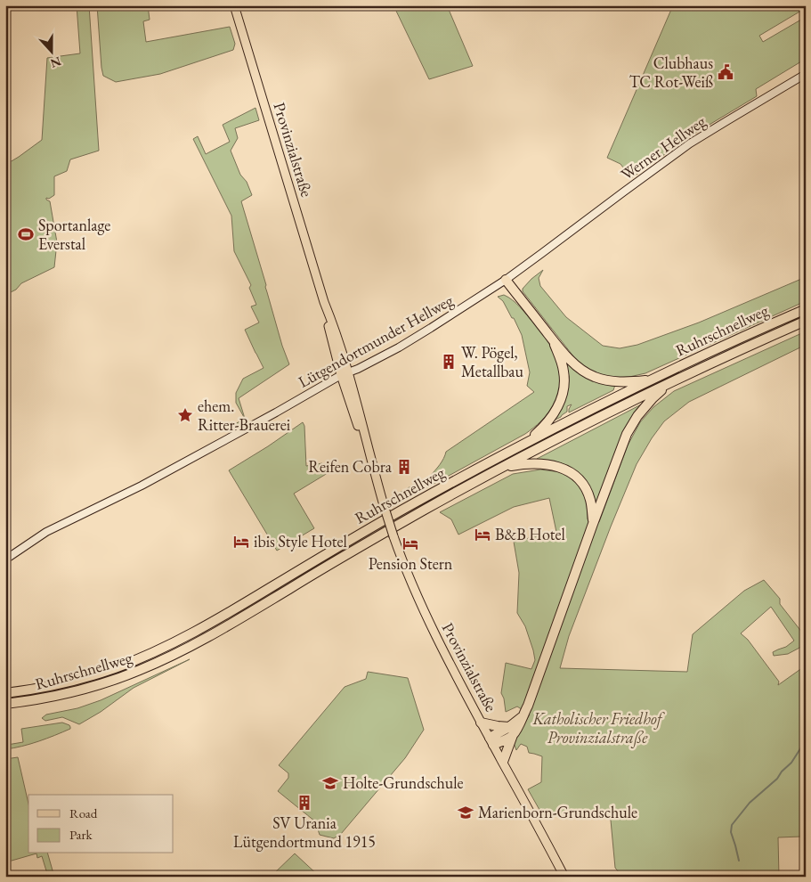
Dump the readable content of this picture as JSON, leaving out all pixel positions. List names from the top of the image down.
{
  "streets": {
    "highway": ["Ruhrschnellweg"],
    "main road": ["Werner Hellweg", "Provinzialstraße", "Lütgendortmunder Hellweg"]
  },
  "crossings": [
    ["Werner Hellweg", "Lütgendortmunder Hellweg"],
    ["Provinzialstraße", "Lütgendortmunder Hellweg"]
  ],
  "parks": ["Katholischer Friedhof Provinzialstraße"],
  "places": {
    "public building": ["Clubhaus TC Rot-Weiß"],
    "sports": ["Sportanlage Everstal"],
    "building": ["W. Pögel, Metallbau", "Reifen Cobra", "SV Urania Lütgendortmund 1915"],
    "place": ["ehem. Ritter-Brauerei"],
    "hotel": ["B&B Hotel", "ibis Style Hotel", "Pension Stern"],
    "school or university": ["Holte-Grundschule", "Marienborn-Grundschule"]
  },
  "legend": ["Road", "Park"],
  "north": "bottom"
}
